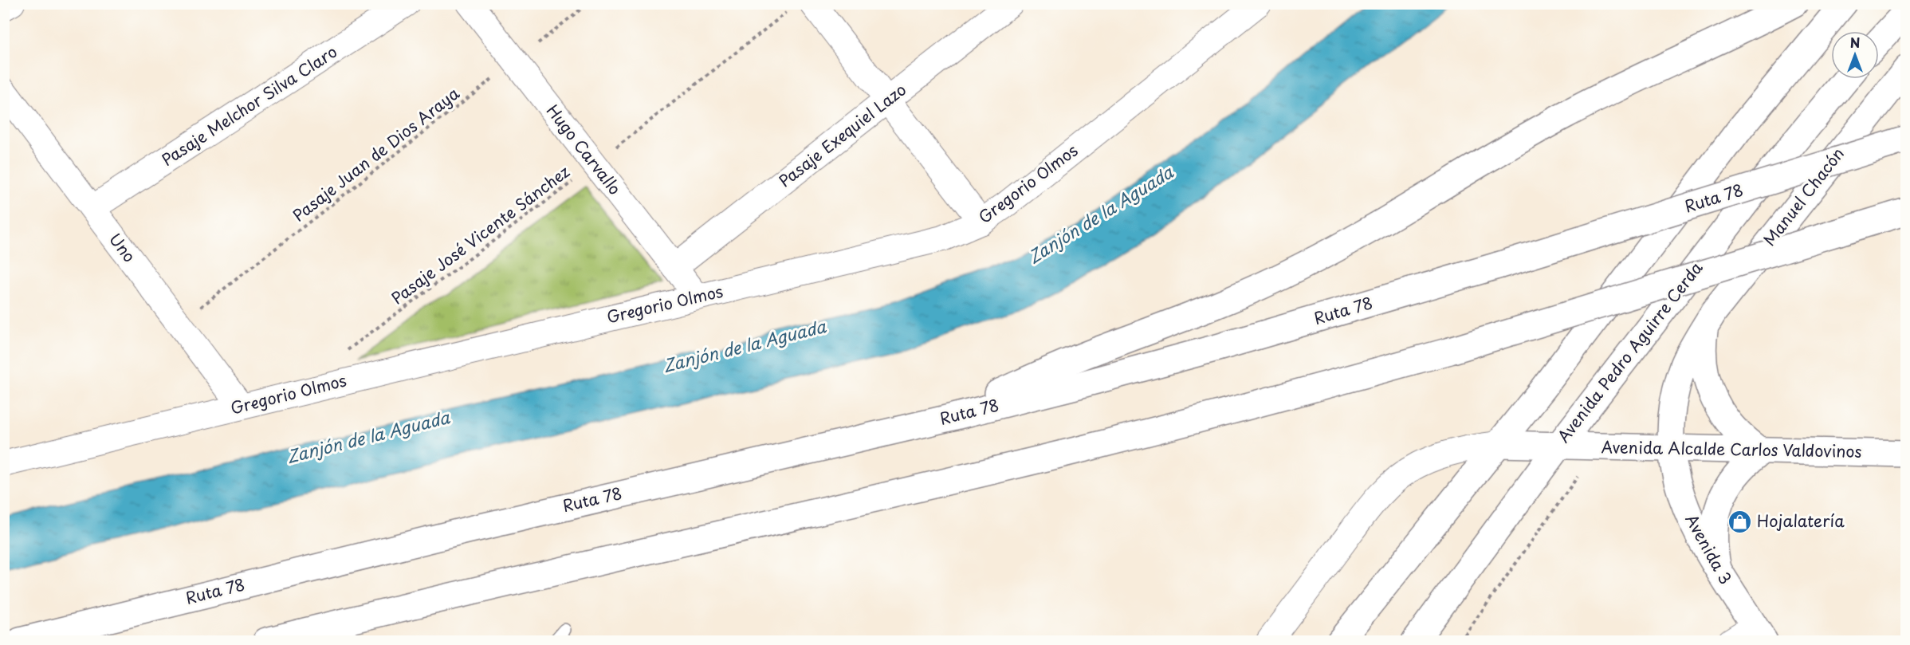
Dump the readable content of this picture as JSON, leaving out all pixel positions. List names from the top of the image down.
{
  "streets": {
    "main road": [
      "Manuel Chacón",
      "Ruta 78",
      "Avenida Pedro Aguirre Cerda",
      "Avenida Alcalde Carlos Valdovinos",
      "Avenida 3"
    ],
    "street": [
      "Pasaje Melchor Silva Claro",
      "Pasaje Exequiel Lazo",
      "Hugo Carvallo",
      "Gregorio Olmos",
      "Uno"
    ],
    "path": ["Pasaje Juan de Dios Araya", "Pasaje José Vicente Sánchez"]
  },
  "crossings": [
    ["Pasaje Melchor Silva Claro", "Uno"],
    ["Pasaje Exequiel Lazo", "Hugo Carvallo"],
    ["Hugo Carvallo", "Pasaje Juan de Dios Araya"],
    ["Hugo Carvallo", "Gregorio Olmos"],
    ["Hugo Carvallo", "Pasaje José Vicente Sánchez"],
    ["Pasaje Juan de Dios Araya", "Uno"],
    ["Gregorio Olmos", "Uno"],
    ["Manuel Chacón", "Avenida Alcalde Carlos Valdovinos"],
    ["Manuel Chacón", "Avenida 3"],
    ["Avenida Pedro Aguirre Cerda", "Avenida Alcalde Carlos Valdovinos"],
    ["Avenida Alcalde Carlos Valdovinos", "Avenida 3"]
  ],
  "water": ["Zanjón de la Aguada"],
  "places": {
    "shop": ["Hojalatería"]
  },
  "north": "top"
}
